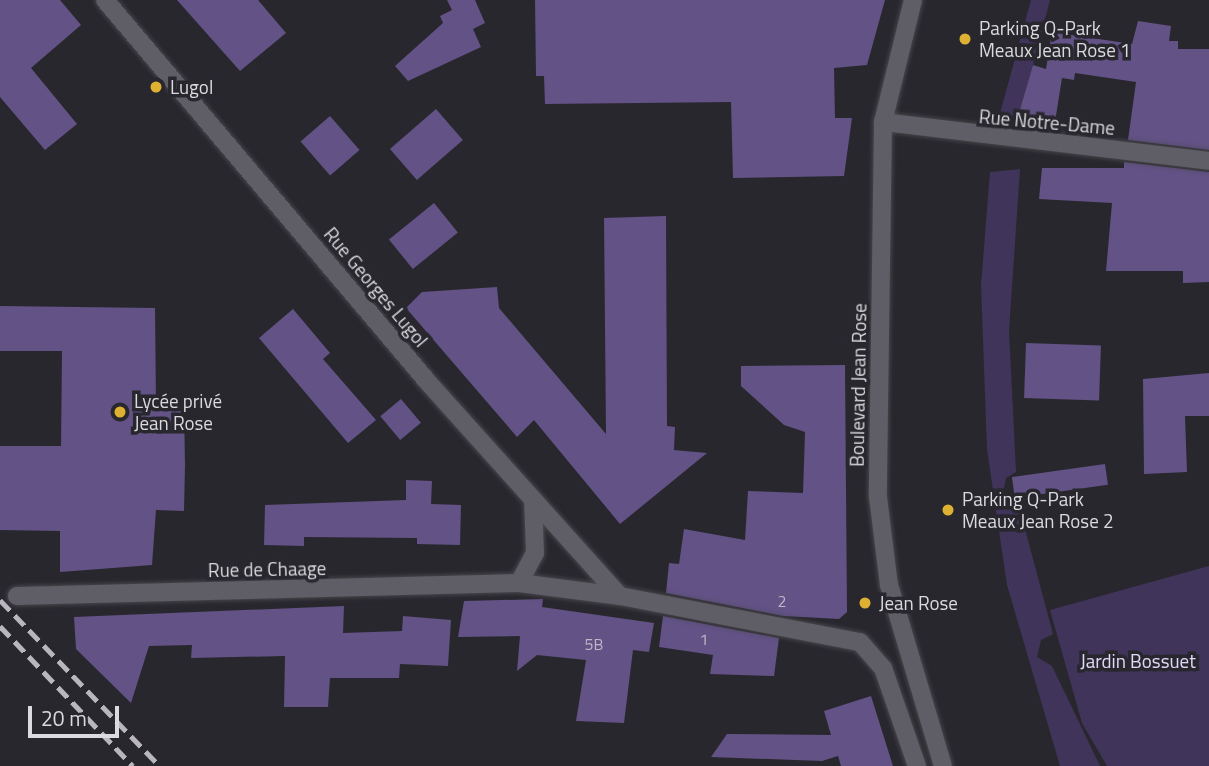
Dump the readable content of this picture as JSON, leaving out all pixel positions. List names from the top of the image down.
{
  "streets": {
    "street": [
      "Rue Notre-Dame",
      "Rue Georges Lugol",
      "Boulevard Jean Rose",
      "Rue de Chaage"
    ]
  },
  "crossings": [
    ["Rue Notre-Dame", "Boulevard Jean Rose"],
    ["Rue Georges Lugol", "Rue de Chaage"]
  ],
  "parks": ["Jardin Bossuet"],
  "places": [
    "Parking Q-Park Meaux Jean Rose 1",
    "Lugol",
    "Lycée privé Jean Rose",
    "Parking Q-Park Meaux Jean Rose 2",
    "Jean Rose"
  ],
  "house_numbers": ["2", "1", "5B"],
  "scale_bar": "20 m"
}
